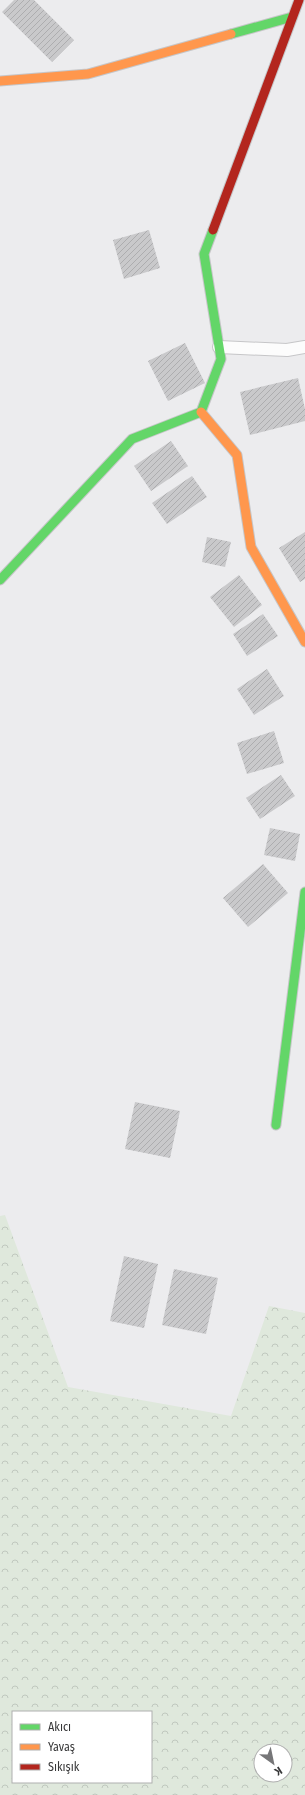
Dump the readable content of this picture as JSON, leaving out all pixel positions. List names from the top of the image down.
{
  "legend": ["Akıcı", "Yavaş", "Sıkışık"],
  "north": "bottom right"
}
